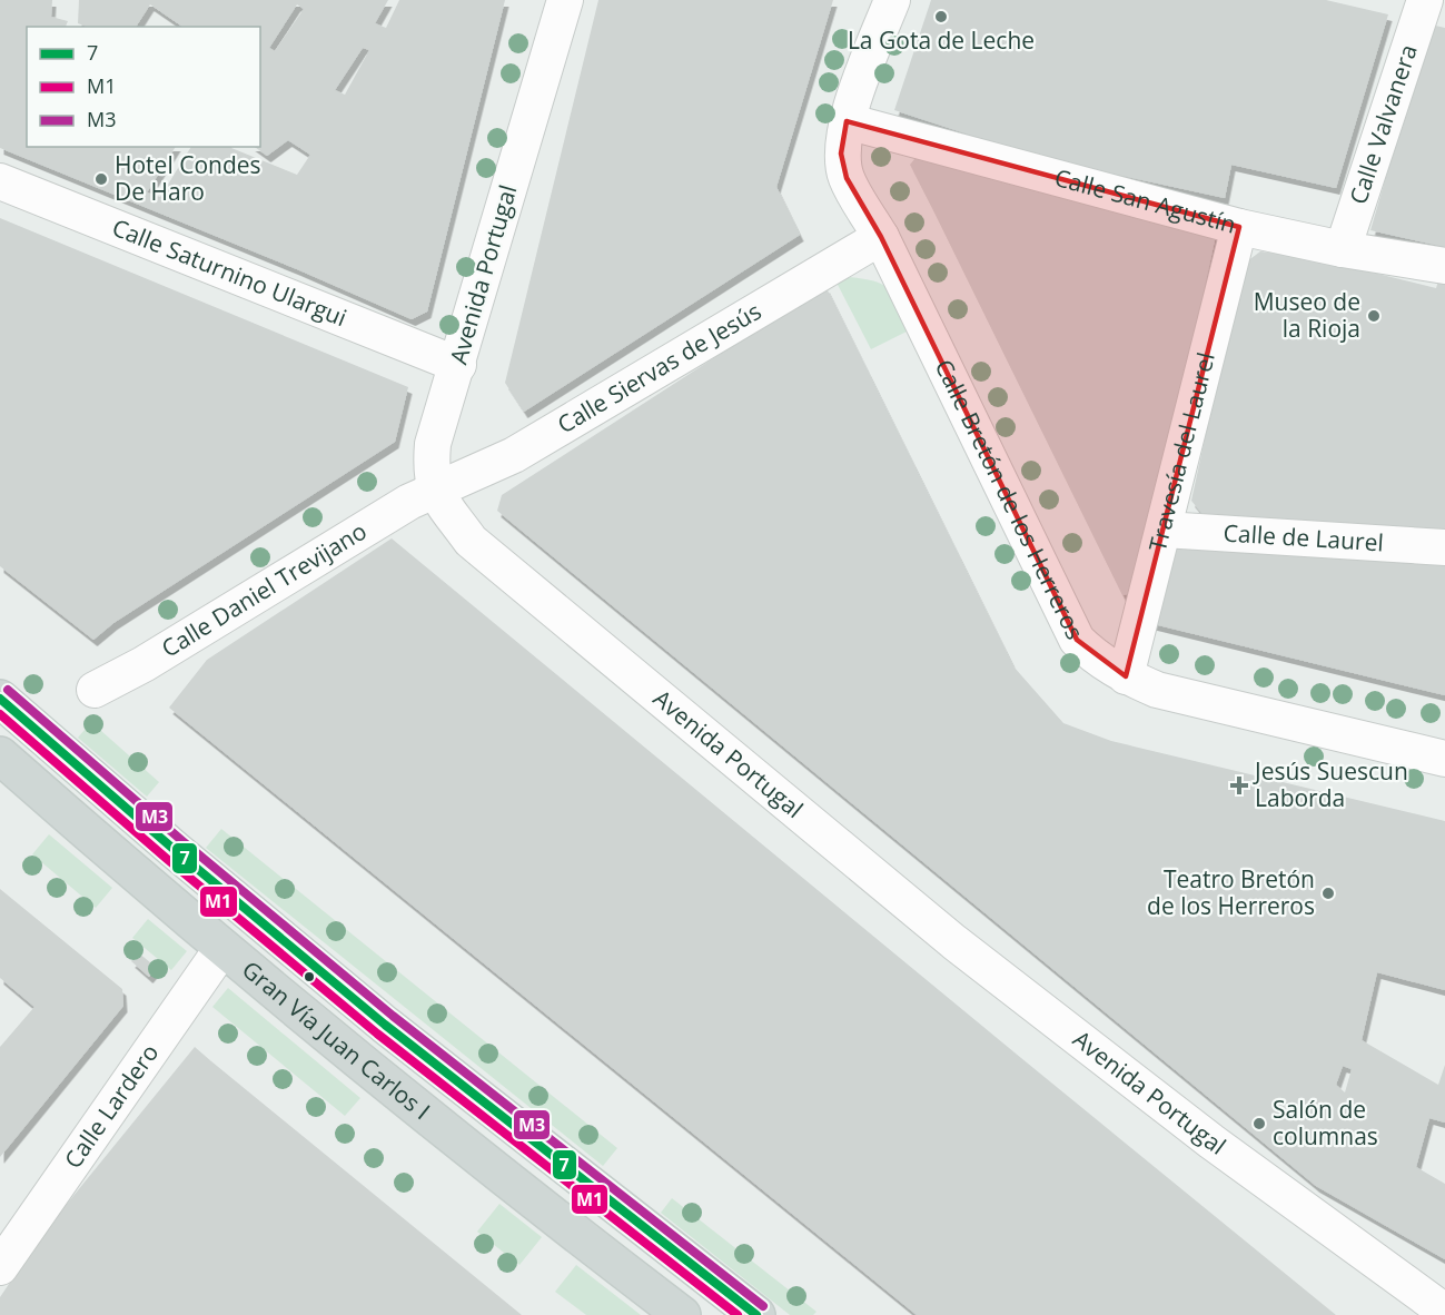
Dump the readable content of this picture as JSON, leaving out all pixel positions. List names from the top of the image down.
{
  "streets": {
    "main road": ["Gran Vía Juan Carlos I"],
    "street": [
      "Calle Valvanera",
      "Calle San Agustín",
      "Calle Saturnino Ulargui",
      "Avenida Portugal",
      "Calle Siervas de Jesús",
      "Travesía del Laurel",
      "Calle Bretón de los Herreros",
      "Calle de Laurel",
      "Calle Daniel Trevijano",
      "Calle Lardero"
    ]
  },
  "crossings": [
    ["Calle Valvanera", "Calle San Agustín"],
    ["Calle San Agustín", "Travesía del Laurel"],
    ["Calle San Agustín", "Calle Bretón de los Herreros"],
    ["Calle Saturnino Ulargui", "Avenida Portugal"],
    ["Avenida Portugal", "Calle Siervas de Jesús"],
    ["Avenida Portugal", "Calle Daniel Trevijano"],
    ["Calle Siervas de Jesús", "Calle Bretón de los Herreros"],
    ["Calle Siervas de Jesús", "Calle Daniel Trevijano"],
    ["Travesía del Laurel", "Calle Bretón de los Herreros"],
    ["Travesía del Laurel", "Calle de Laurel"],
    ["Gran Vía Juan Carlos I", "Calle Lardero"]
  ],
  "places": {
    "other": [
      "La Gota de Leche",
      "Hotel Condes De Haro",
      "Museo de la Rioja",
      "Teatro Bretón de los Herreros",
      "Salón de columnas"
    ],
    "health": ["Jesús Suescun Laborda"]
  },
  "lines": ["transit line M3", "transit line 7", "transit line M1"],
  "legend": ["7", "M1", "M3"]
}
